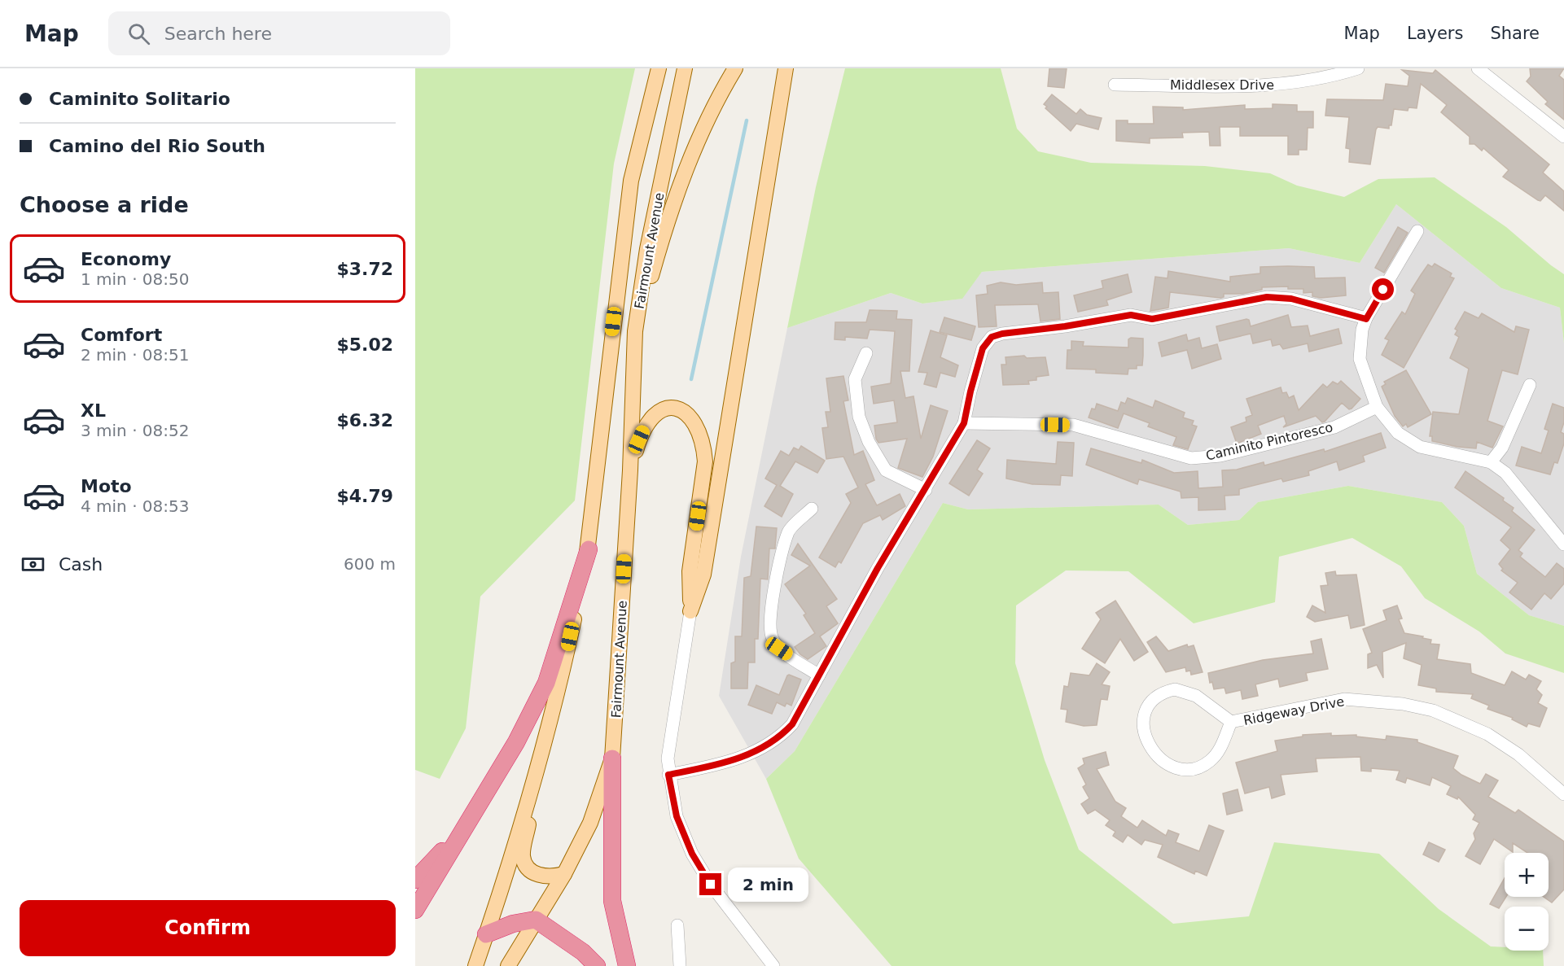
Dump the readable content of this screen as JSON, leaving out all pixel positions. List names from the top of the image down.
{
  "streets": {
    "main road": ["Fairmount Avenue"],
    "street": ["Middlesex Drive", "Caminito Pintoresco", "Ridgeway Drive"]
  },
  "page": {
    "header": "Map",
    "search": "Search here",
    "nav": ["Map", "Layers", "Share"],
    "banner": ["Caminito Solitario", "Camino del Rio South"],
    "heading": "Choose a ride",
    "list": [
      {
        "name": "Economy",
        "note": "1 min · 08:50",
        "value": "$3.72"
      },
      {
        "name": "Comfort",
        "note": "2 min · 08:51",
        "value": "$5.02"
      },
      {
        "name": "XL",
        "note": "3 min · 08:52",
        "value": "$6.32"
      },
      {
        "name": "Moto",
        "note": "4 min · 08:53",
        "value": "$4.79"
      }
    ],
    "pay": ["Cash", "600 m"],
    "map_buttons": ["+", "−"],
    "bubble": "2 min",
    "buttons": "Confirm"
  }
}
